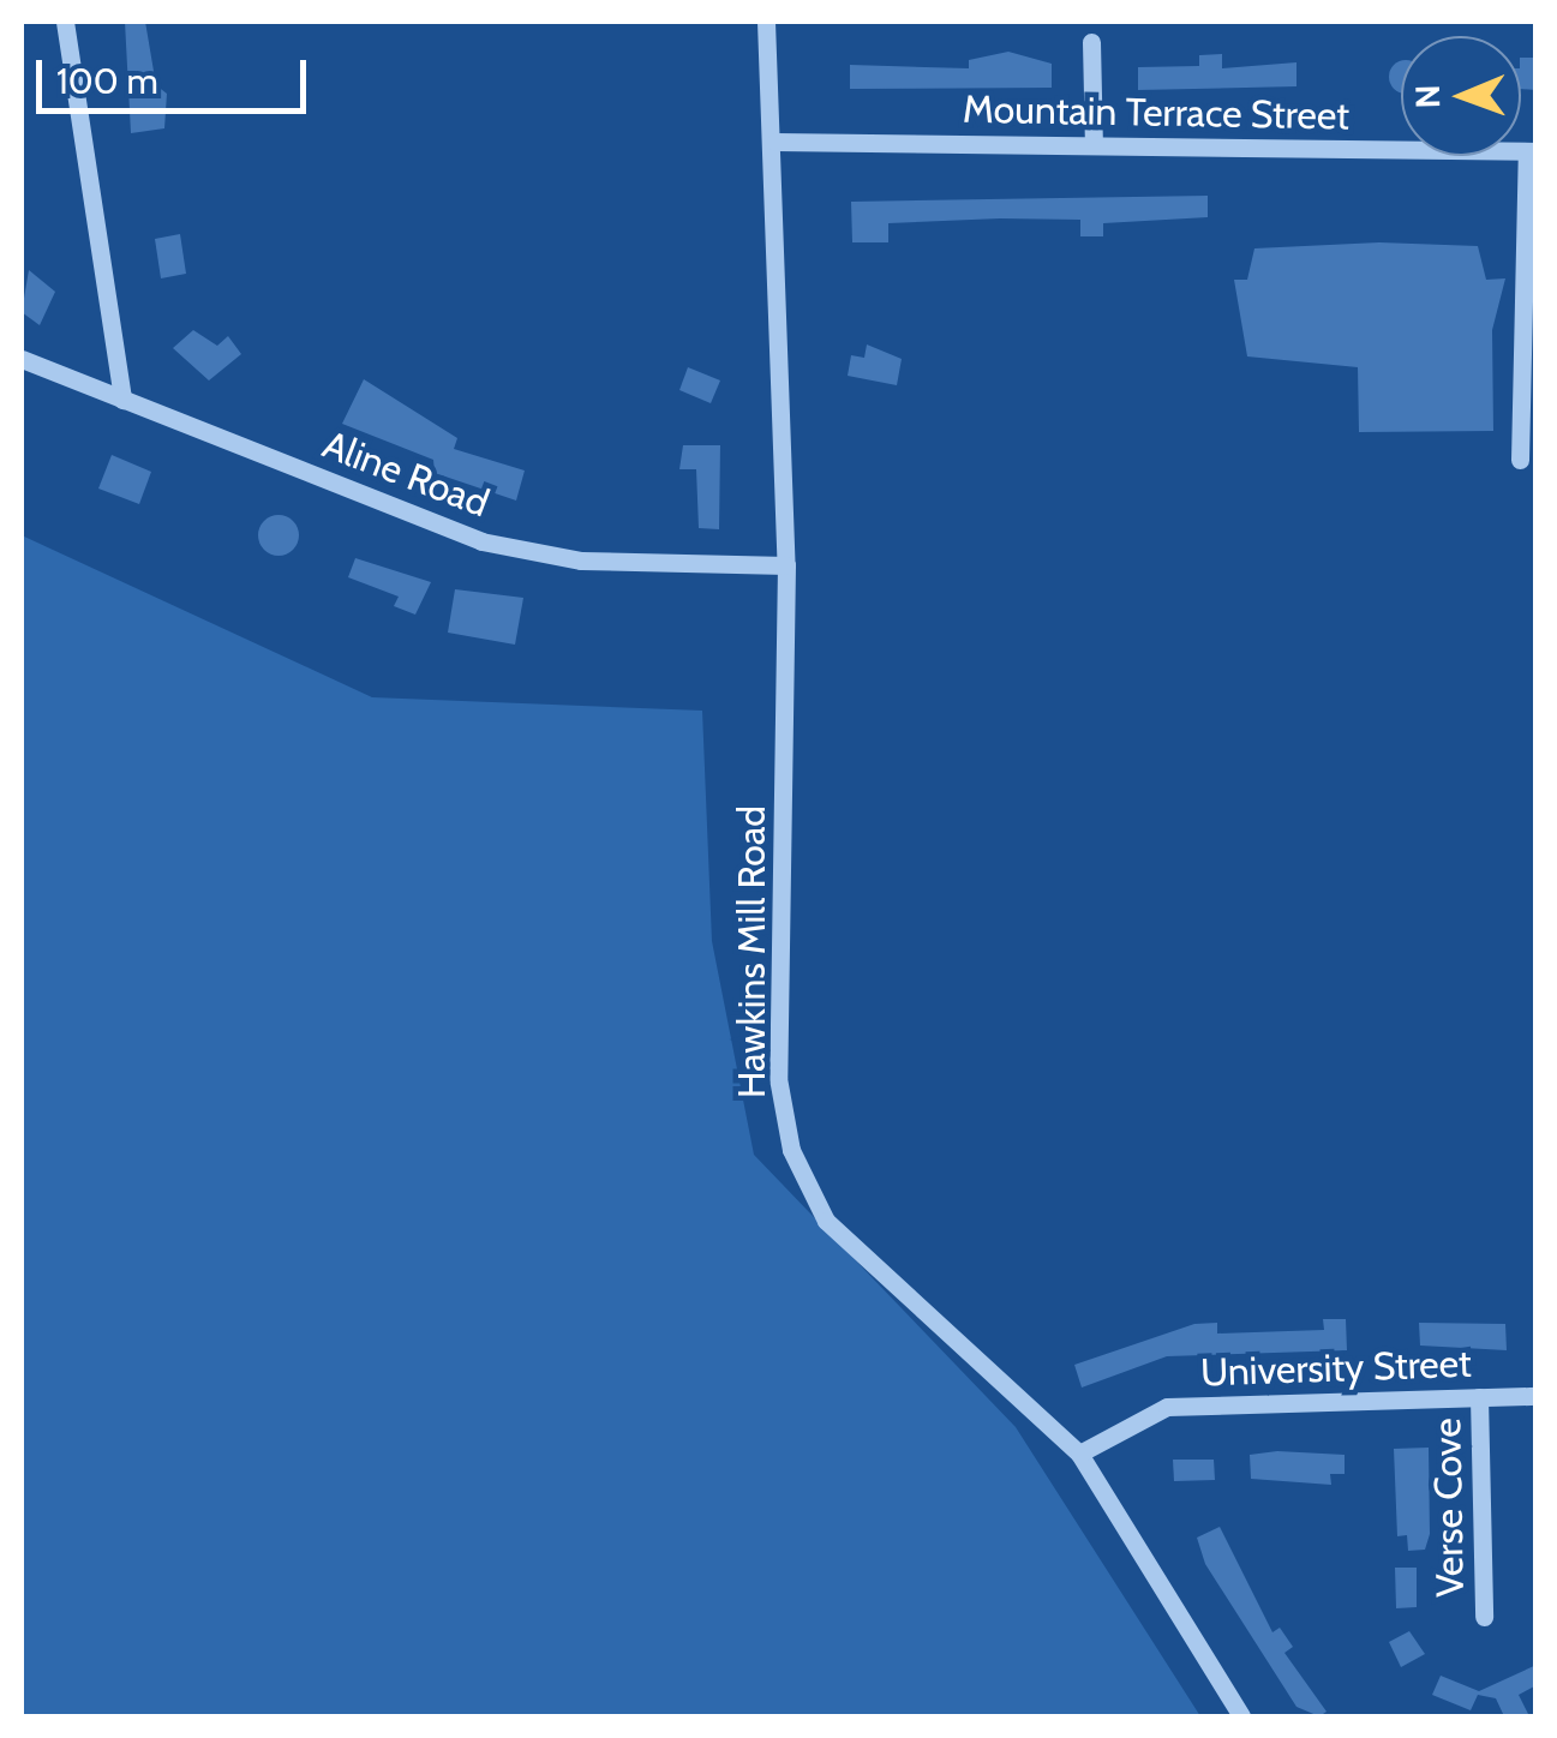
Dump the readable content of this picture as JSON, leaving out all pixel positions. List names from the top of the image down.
{
  "streets": {
    "street": [
      "Mountain Terrace Street",
      "Aline Road",
      "Hawkins Mill Road",
      "University Street",
      "Verse Cove"
    ]
  },
  "crossings": [
    ["Mountain Terrace Street", "Hawkins Mill Road"],
    ["Aline Road", "Hawkins Mill Road"],
    ["Hawkins Mill Road", "University Street"],
    ["University Street", "Verse Cove"]
  ],
  "scale_bar": "100 m",
  "north": "left"
}
